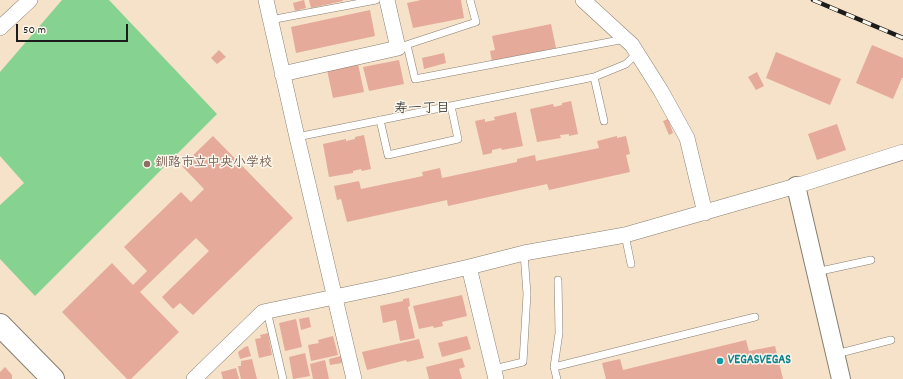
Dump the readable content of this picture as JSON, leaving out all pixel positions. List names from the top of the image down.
{
  "districts": ["寿一丁目"],
  "places": ["釧路市立中央小学校", "VEGASVEGAS"],
  "scale_bar": "50 m"
}
